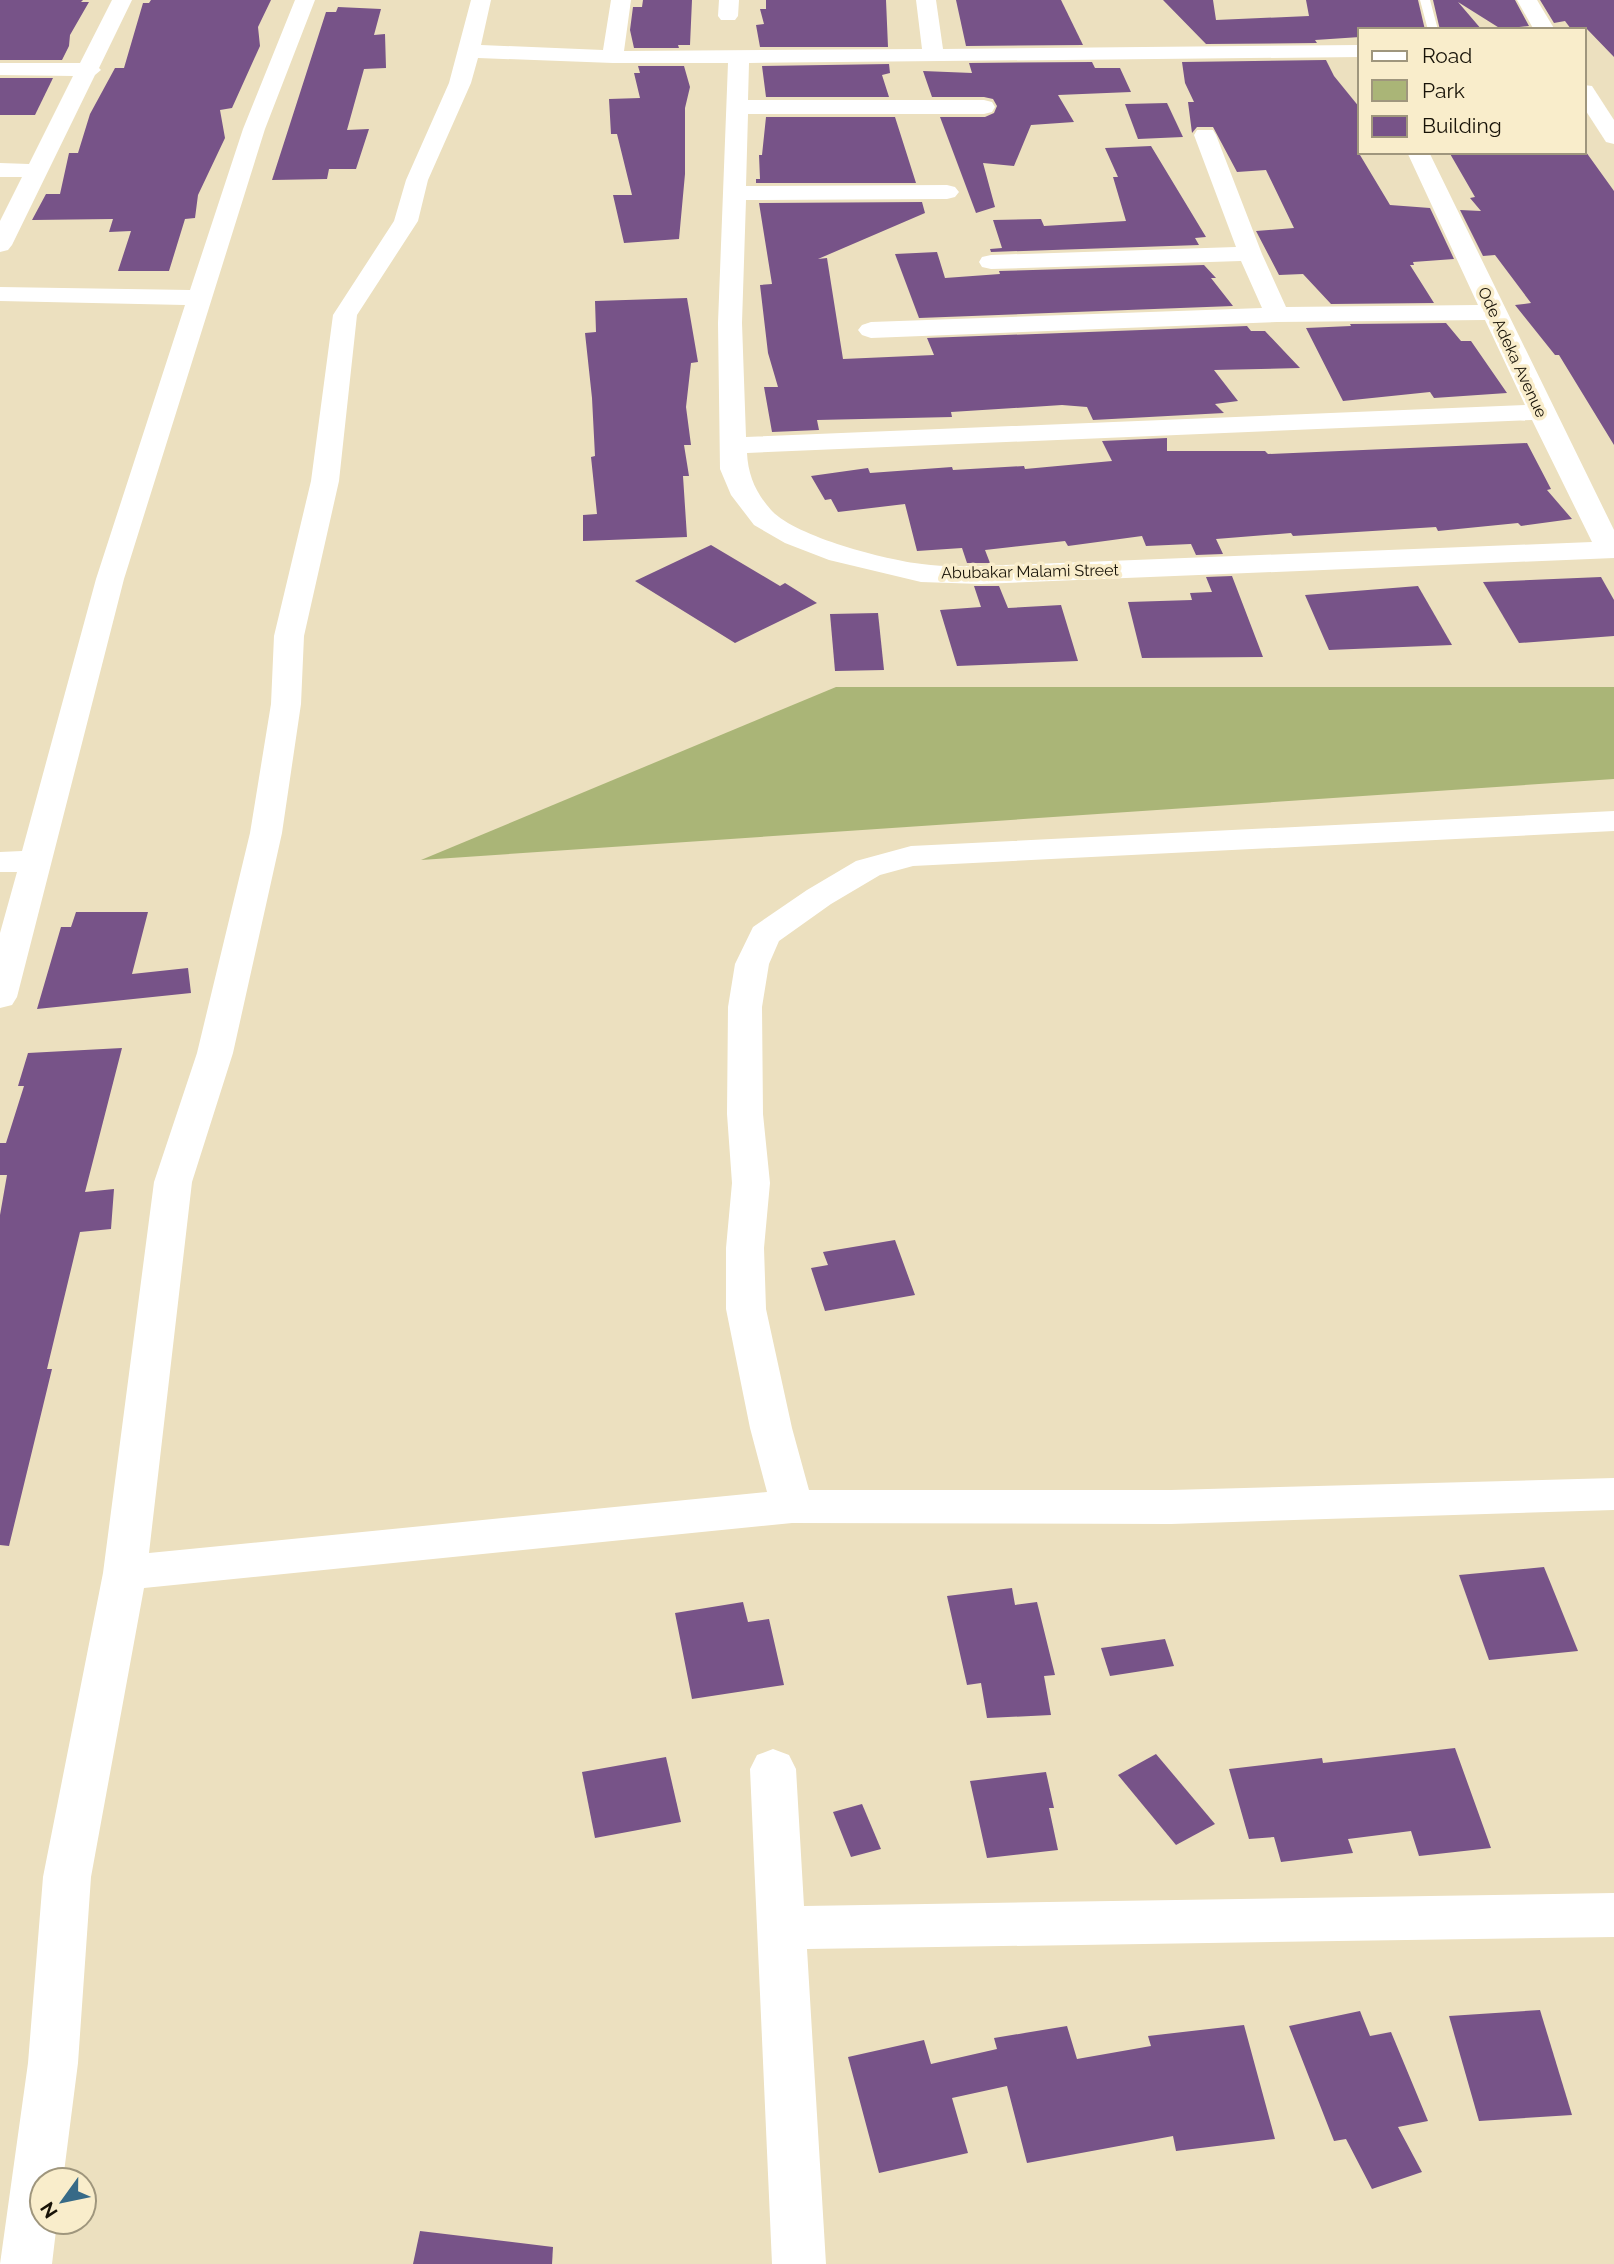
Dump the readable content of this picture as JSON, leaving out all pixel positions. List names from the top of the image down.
{
  "streets": {
    "street": ["Ode Adeka Avenue", "Abubakar Malami Street"]
  },
  "crossings": [
    ["Ode Adeka Avenue", "Abubakar Malami Street"]
  ],
  "legend": ["Road", "Park", "Building"],
  "north": "bottom left"
}
